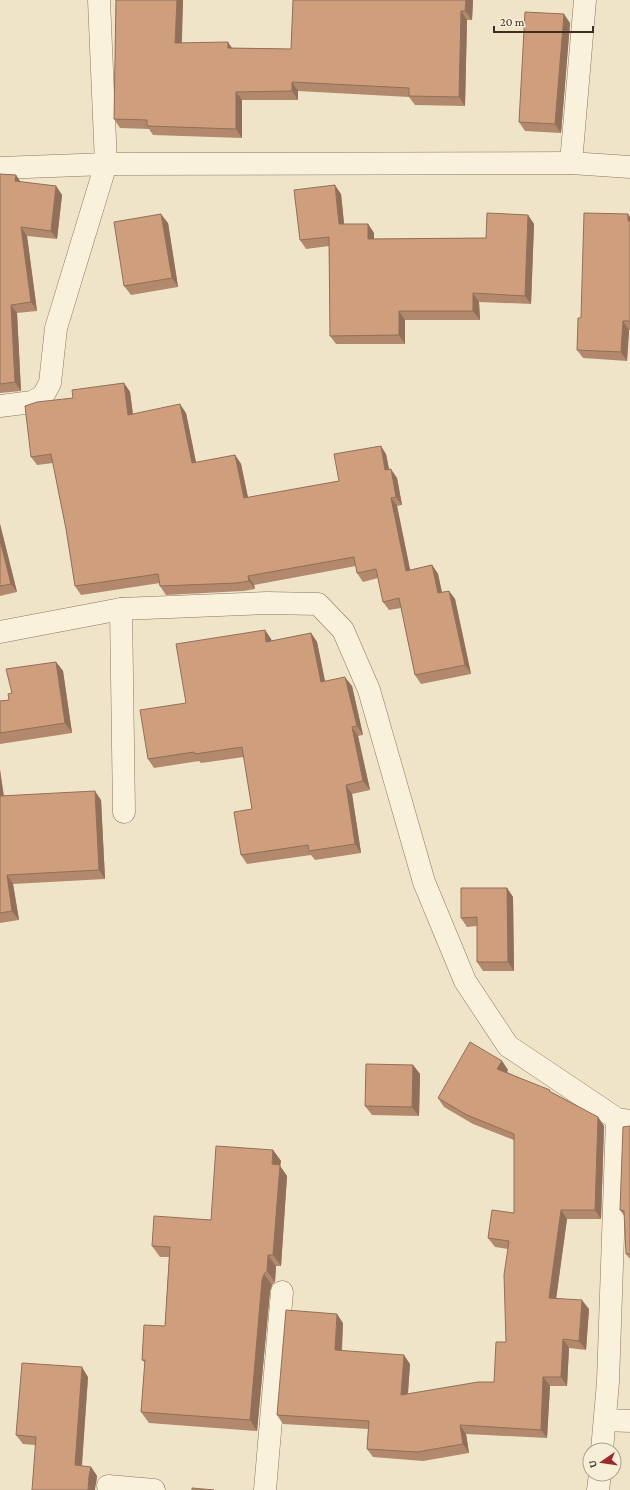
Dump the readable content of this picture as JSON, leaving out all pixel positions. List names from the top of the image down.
{
  "scale_bar": "20 m",
  "north": "left"
}
